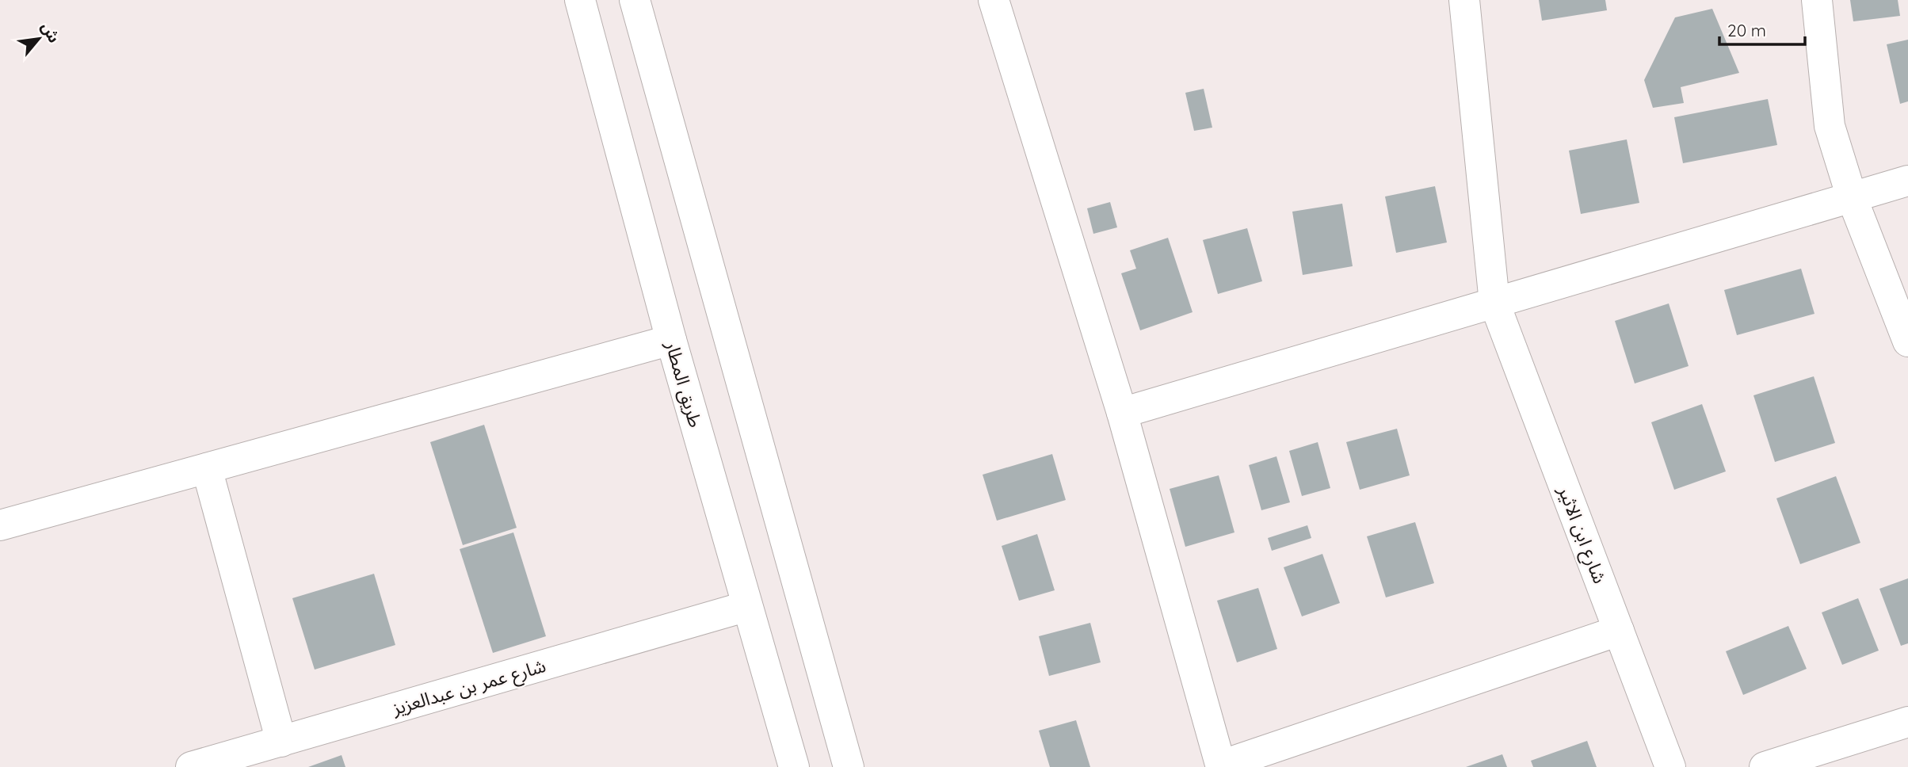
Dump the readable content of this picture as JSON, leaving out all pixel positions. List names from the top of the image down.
{
  "streets": {
    "main road": ["طريق المطار", "شارع ابن الاثير", "شارع عمر بن عبدالعزيز"]
  },
  "crossings": [
    ["طريق المطار", "شارع عمر بن عبدالعزيز"]
  ],
  "scale_bar": "20 m",
  "north": "top right"
}
